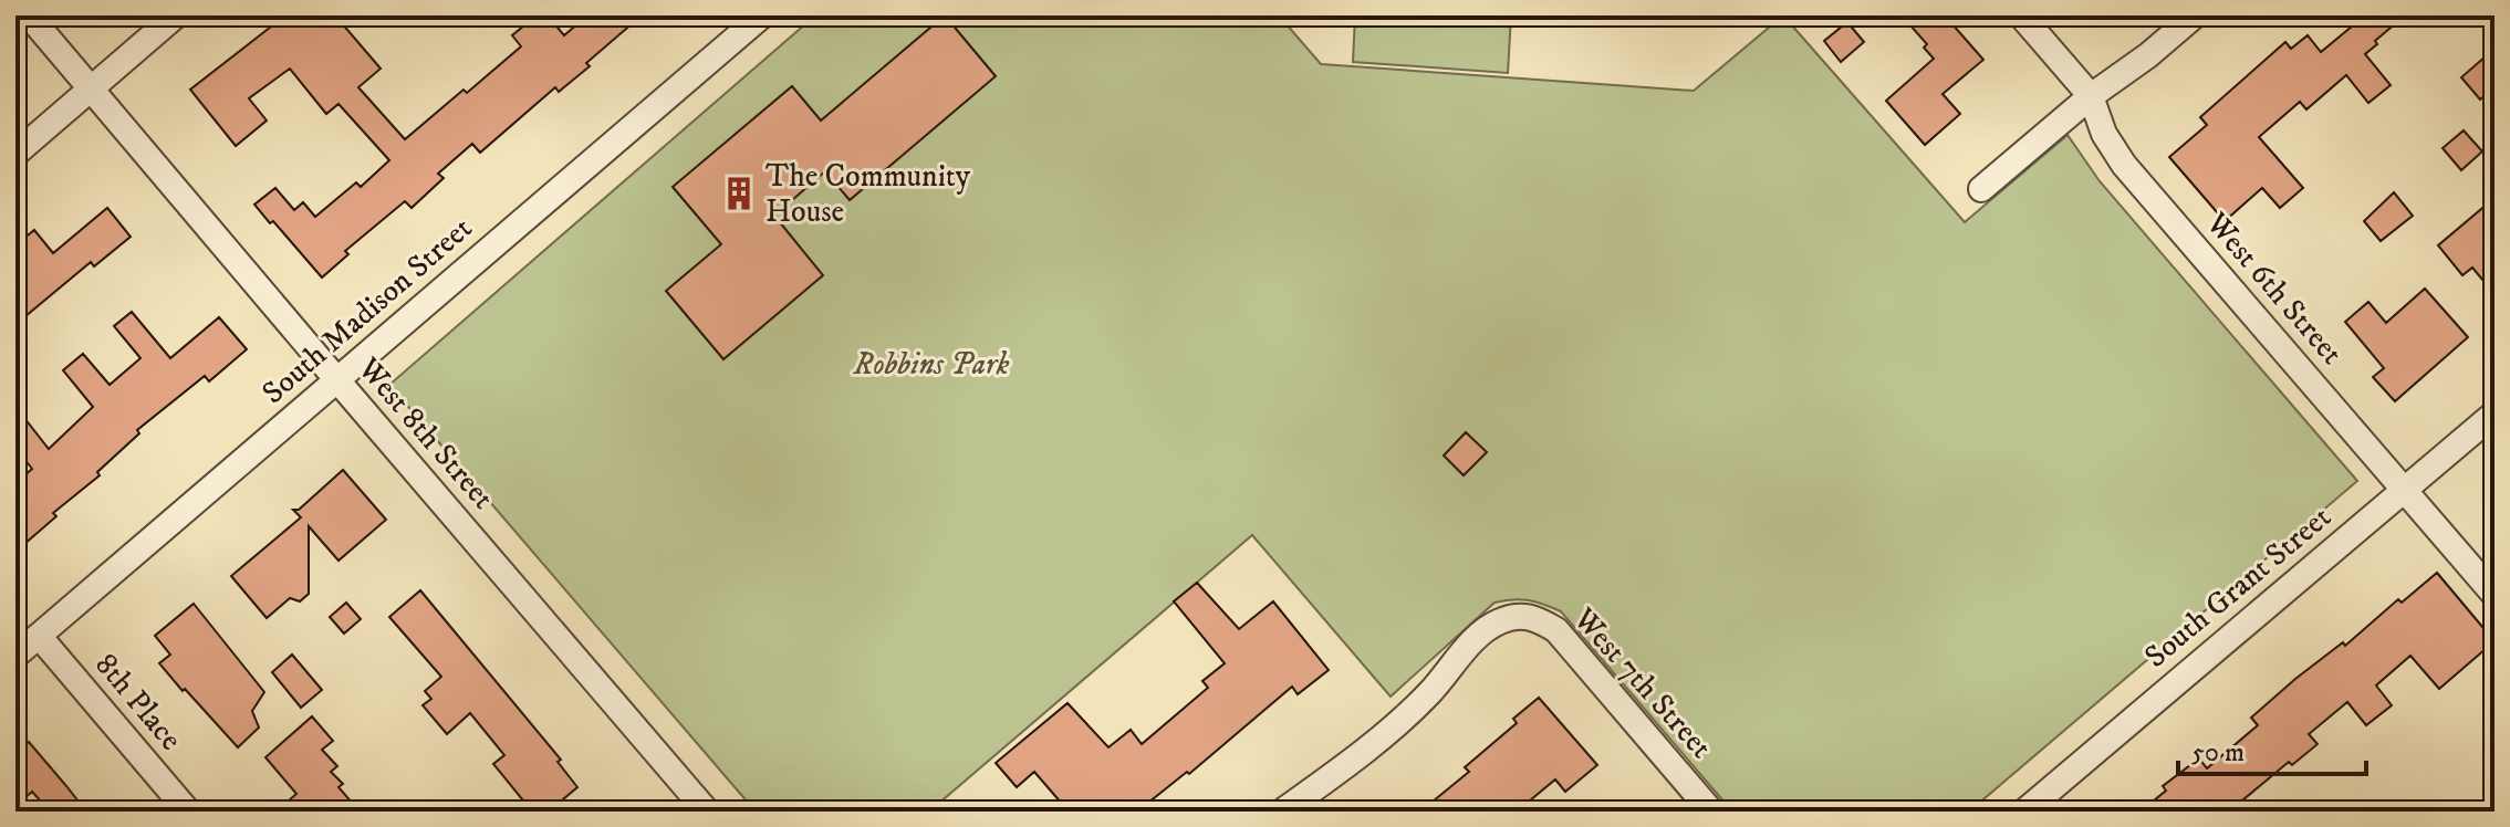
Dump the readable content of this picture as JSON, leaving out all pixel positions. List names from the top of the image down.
{
  "streets": {
    "street": [
      "West 6th Street",
      "South Madison Street",
      "West 8th Street",
      "South Grant Street",
      "West 7th Street",
      "8th Place"
    ]
  },
  "crossings": [
    ["West 6th Street", "South Grant Street"],
    ["South Madison Street", "West 8th Street"],
    ["South Madison Street", "8th Place"]
  ],
  "parks": ["Robbins Park"],
  "places": {
    "building": ["The Community House"]
  },
  "scale_bar": "50 m"
}
